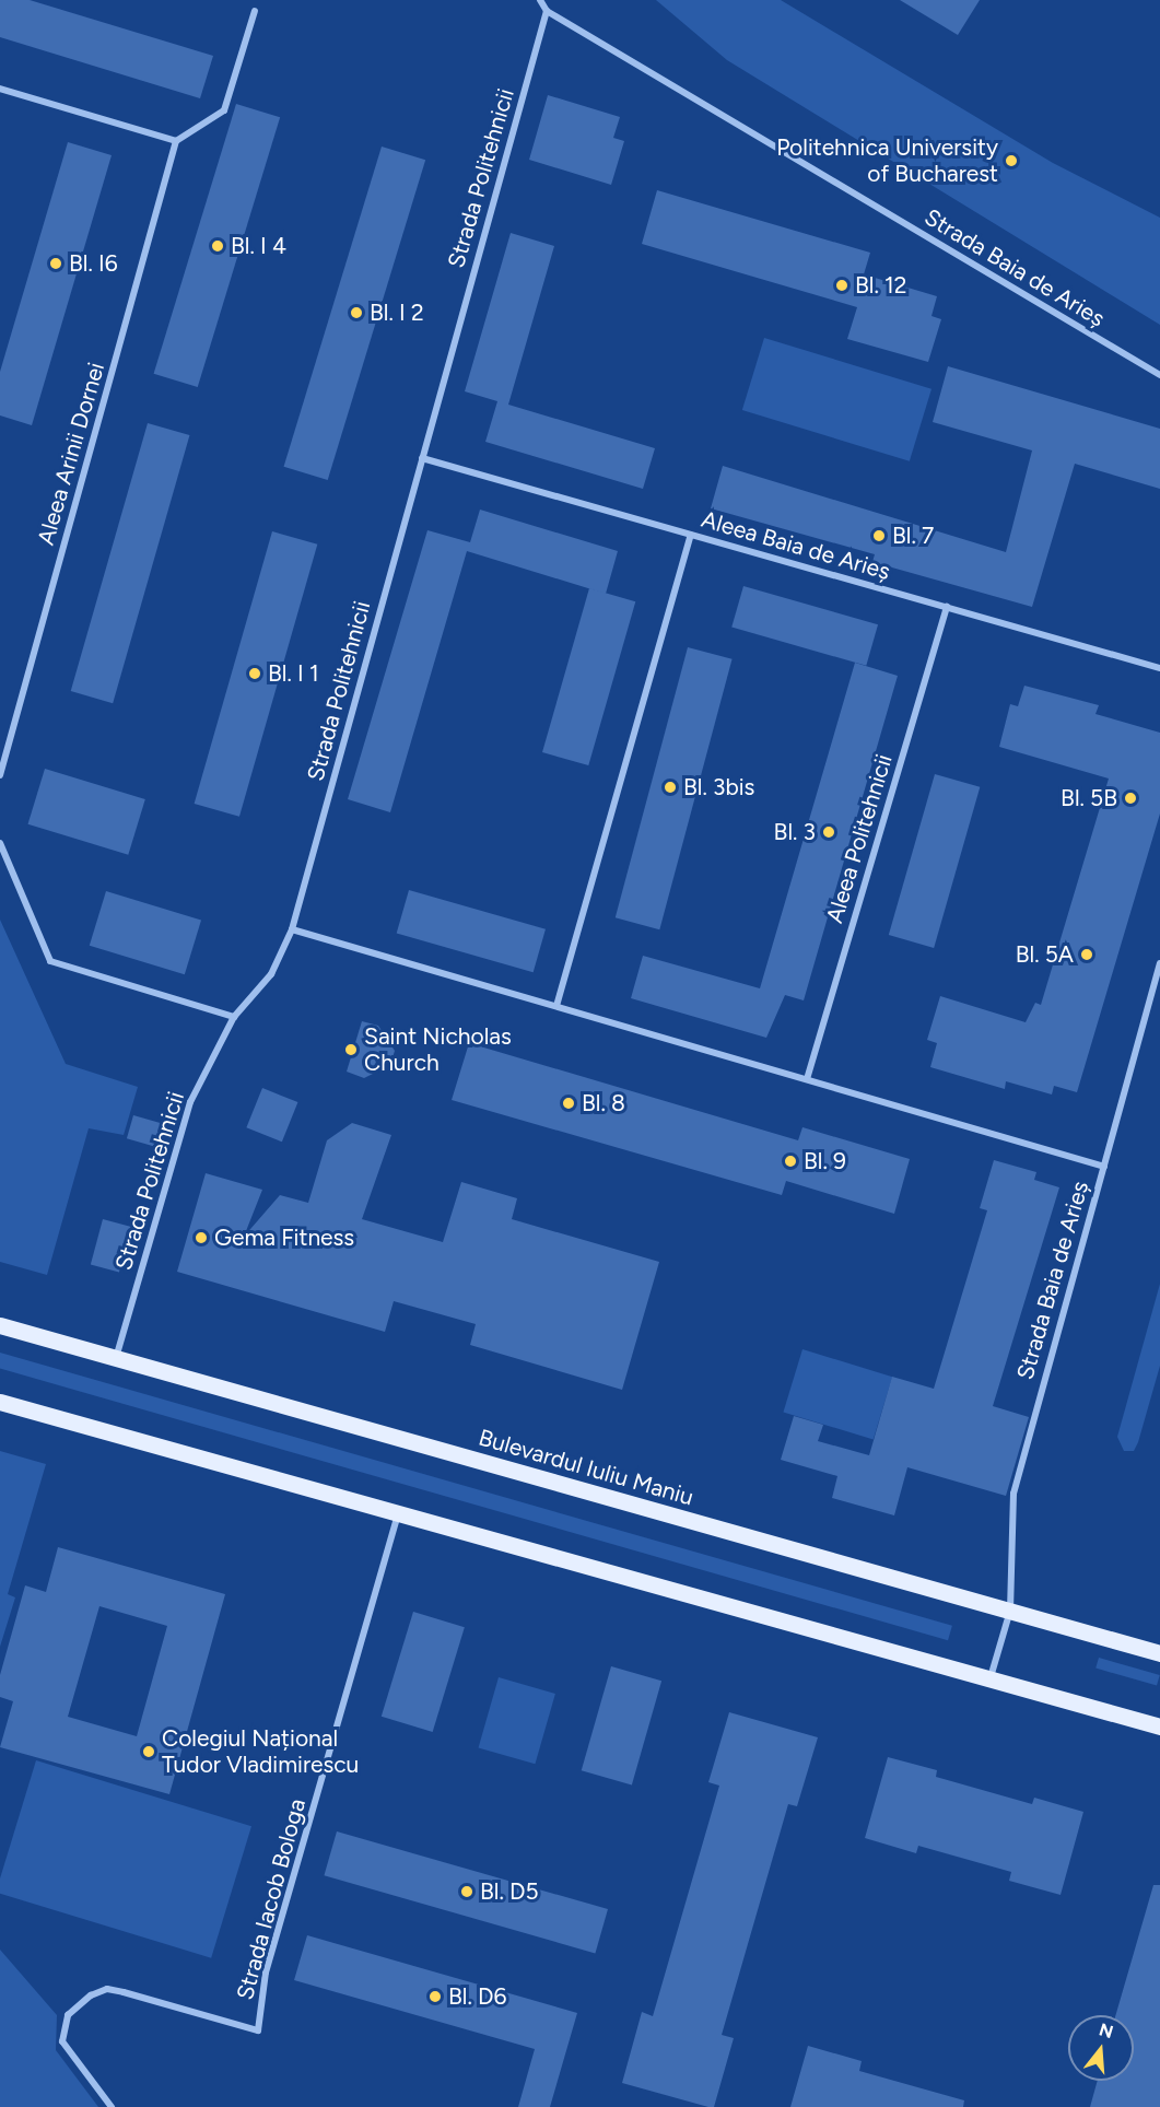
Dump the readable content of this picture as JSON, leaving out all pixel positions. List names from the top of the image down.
{
  "streets": {
    "main road": ["Bulevardul Iuliu Maniu"],
    "street": [
      "Strada Politehnicii",
      "Strada Baia de Arieș",
      "Aleea Arinii Dornei",
      "Aleea Baia de Arieș",
      "Aleea Politehnicii",
      "Strada Iacob Bologa"
    ]
  },
  "crossings": [
    ["Strada Politehnicii", "Strada Baia de Arieș"],
    ["Strada Politehnicii", "Aleea Baia de Arieș"],
    ["Strada Politehnicii", "Bulevardul Iuliu Maniu"],
    ["Strada Baia de Arieș", "Bulevardul Iuliu Maniu"],
    ["Aleea Baia de Arieș", "Aleea Politehnicii"]
  ],
  "places": [
    "Politehnica University of Bucharest",
    "Bl. I 4",
    "Bl. I6",
    "Bl. 12",
    "Bl. I 2",
    "Bl. 7",
    "Bl. I 1",
    "Bl. 3bis",
    "Bl. 5B",
    "Bl. 3",
    "Bl. 5A",
    "Saint Nicholas Church",
    "Bl. 8",
    "Bl. 9",
    "Gema Fitness",
    "Colegiul Național Tudor Vladimirescu",
    "Bl. D5",
    "Bl. D6"
  ],
  "north": "top"
}
